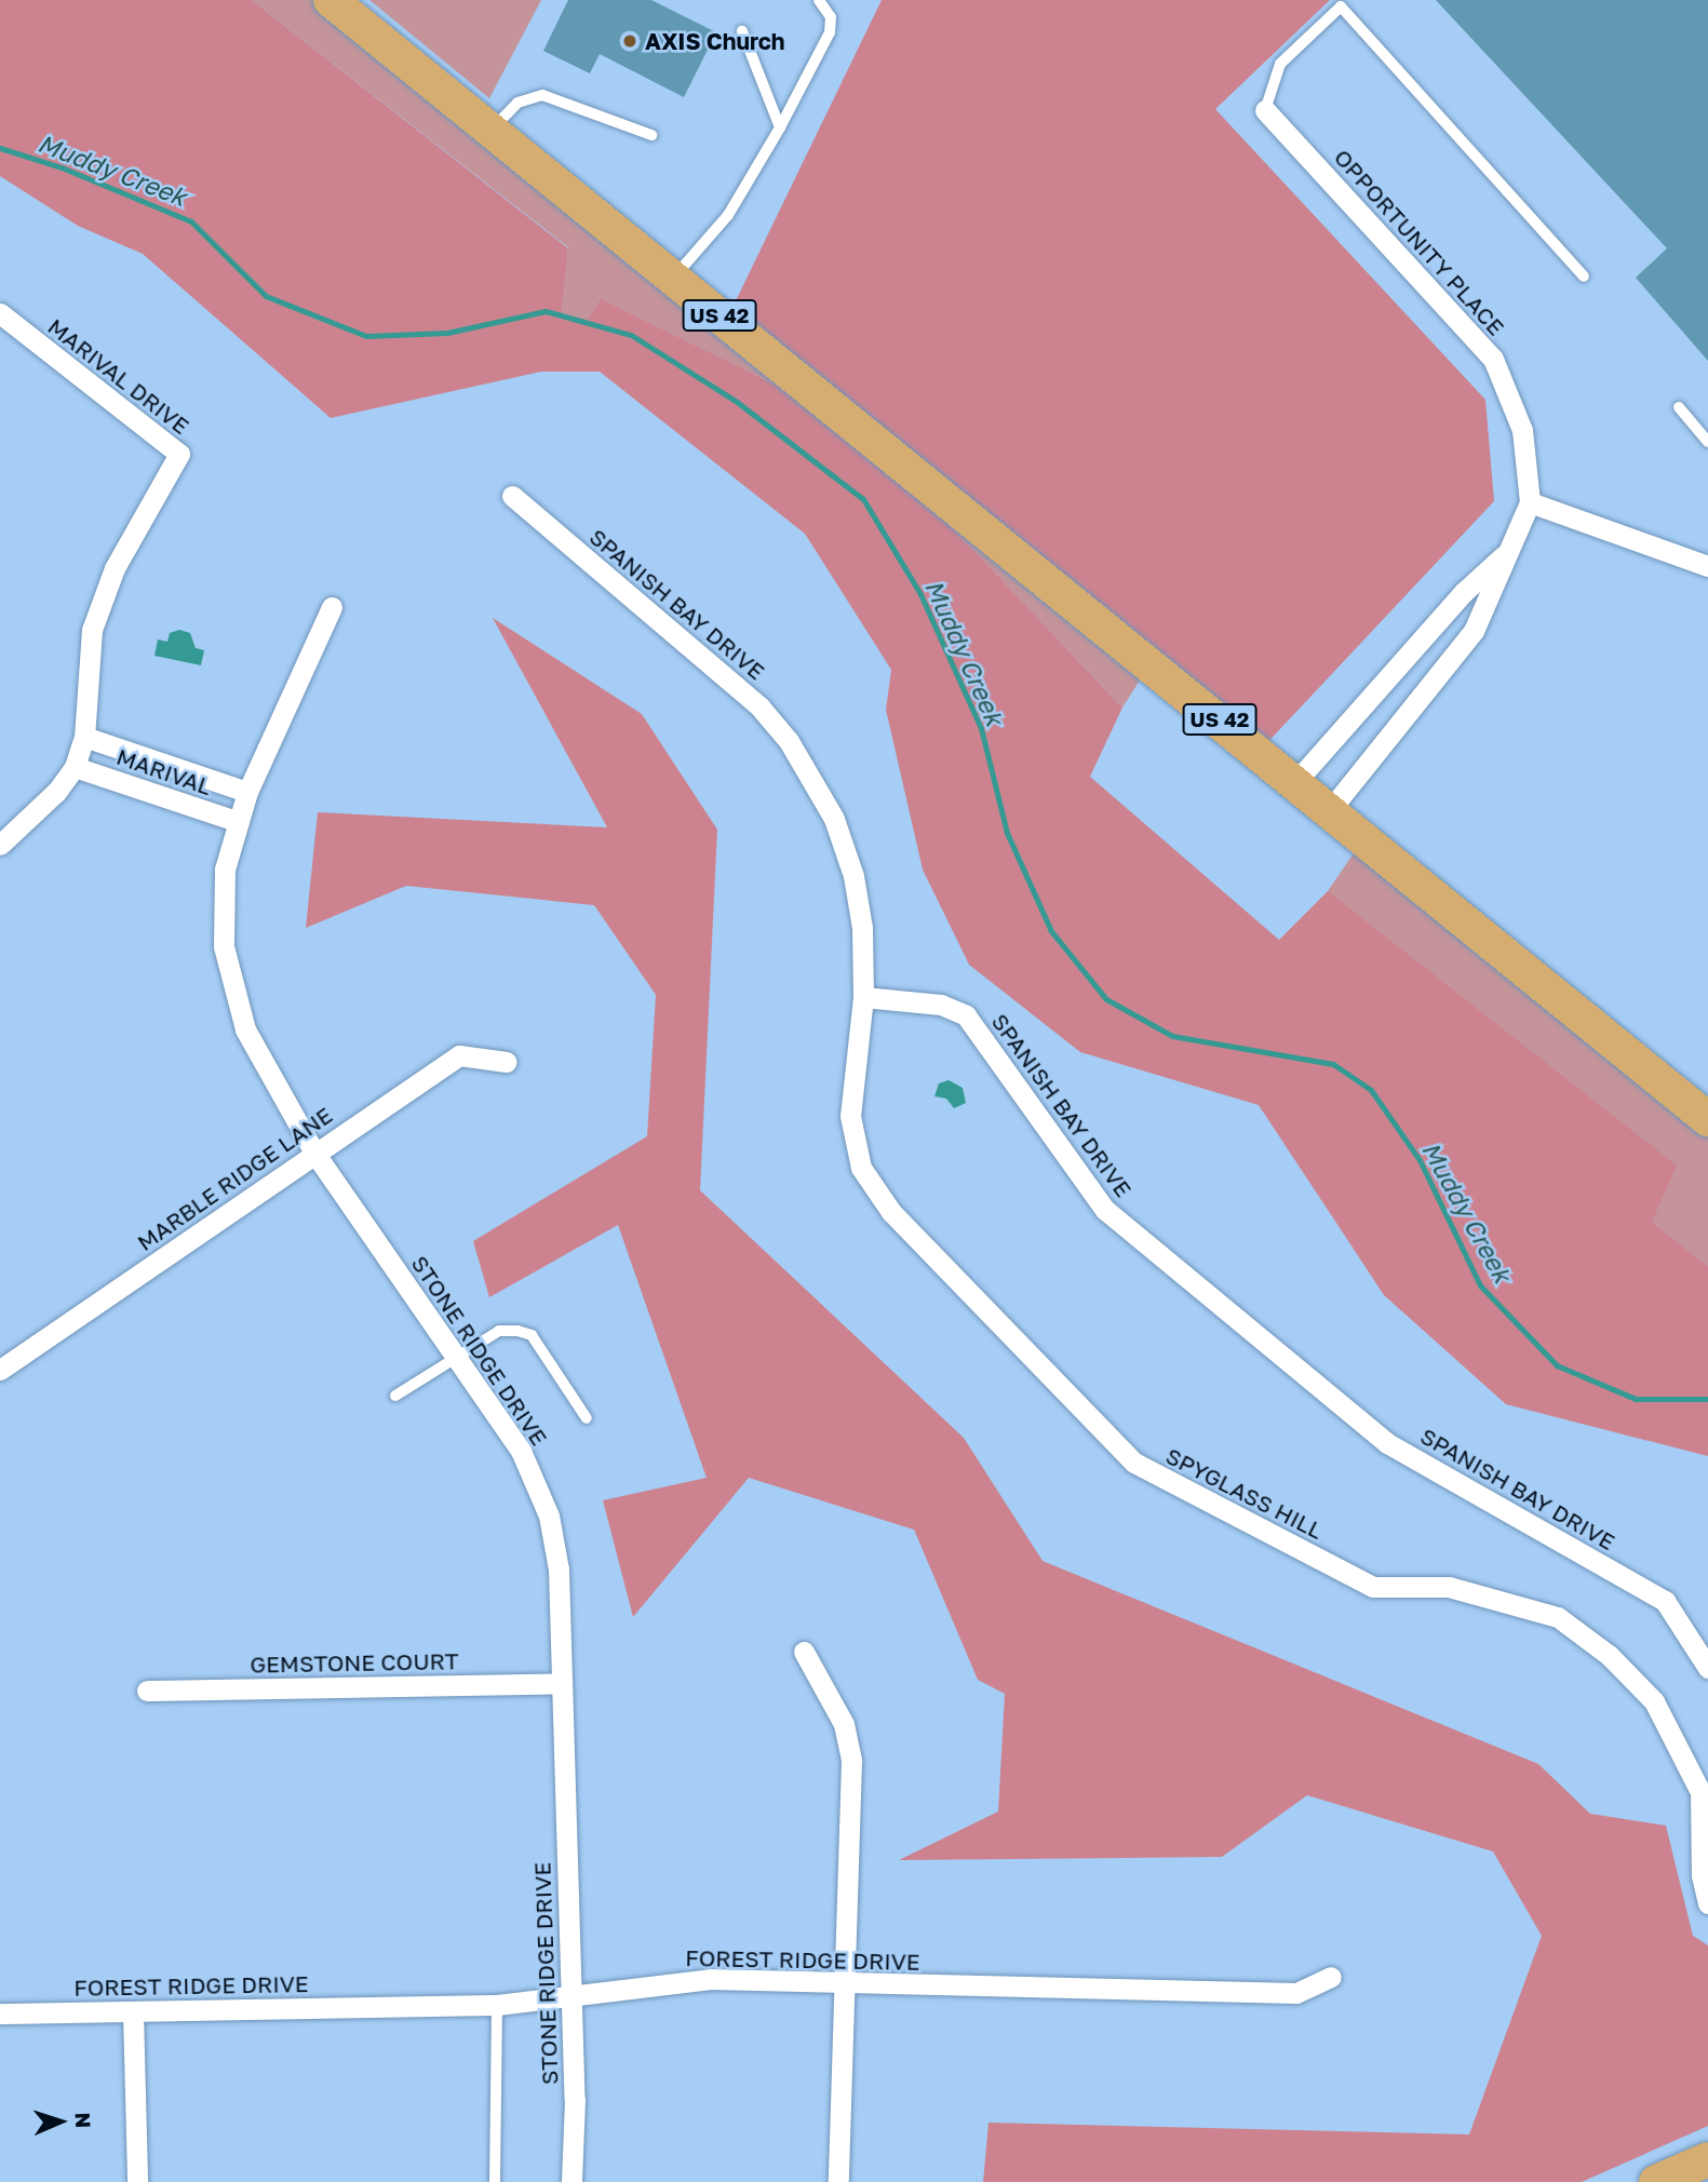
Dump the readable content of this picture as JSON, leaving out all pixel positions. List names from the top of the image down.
{
  "streets": {
    "main road": ["US 42"],
    "street": [
      "OPPORTUNITY PLACE",
      "MARIVAL DRIVE",
      "SPANISH BAY DRIVE",
      "MARIVAL",
      "MARBLE RIDGE LANE",
      "STONE RIDGE DRIVE",
      "SPYGLASS HILL",
      "GEMSTONE COURT",
      "FOREST RIDGE DRIVE"
    ]
  },
  "crossings": [
    ["OPPORTUNITY PLACE", "US 42"],
    ["MARIVAL DRIVE", "MARIVAL"],
    ["SPANISH BAY DRIVE", "SPYGLASS HILL"],
    ["MARIVAL", "STONE RIDGE DRIVE"],
    ["MARBLE RIDGE LANE", "STONE RIDGE DRIVE"],
    ["STONE RIDGE DRIVE", "GEMSTONE COURT"],
    ["STONE RIDGE DRIVE", "FOREST RIDGE DRIVE"]
  ],
  "water": ["Muddy Creek"],
  "places": ["AXIS Church"],
  "north": "right"
}
